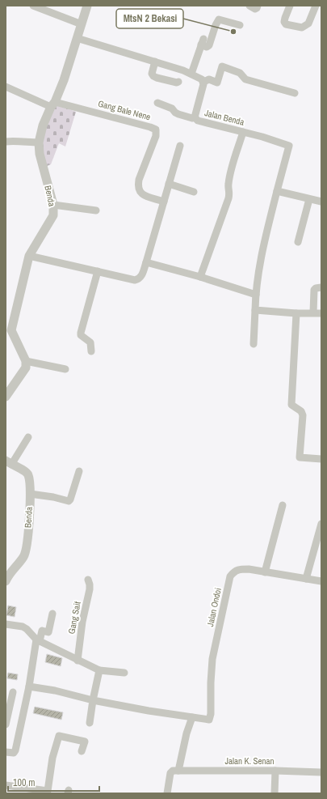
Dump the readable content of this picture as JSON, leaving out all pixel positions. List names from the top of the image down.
{
  "streets": {
    "street": [
      "Gang Bale Nene",
      "Jalan Benda",
      "Benda",
      "Jalan Ondoi",
      "Gang Sait",
      "Jalan K. Senan"
    ]
  },
  "crossings": [
    ["Gang Bale Nene", "Benda"]
  ],
  "places": ["MtsN 2 Bekasi"],
  "scale_bar": "100 m"
}
